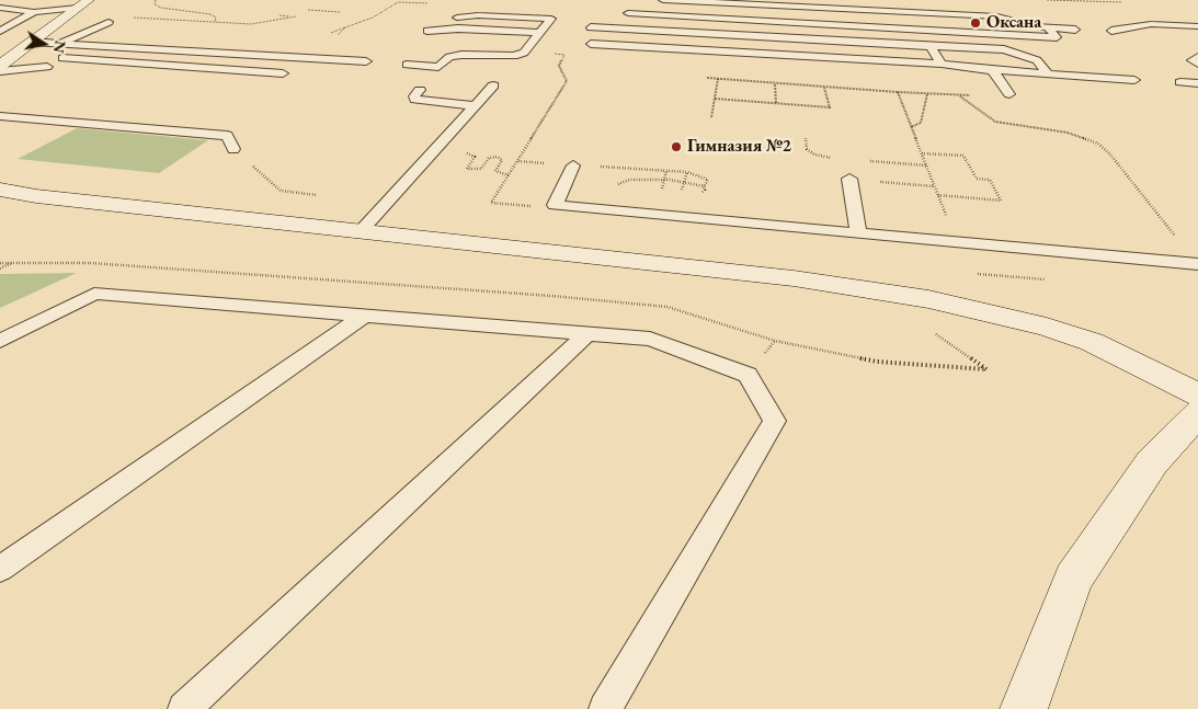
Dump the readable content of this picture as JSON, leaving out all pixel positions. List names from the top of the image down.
{
  "places": ["Оксана", "Гимназия №2"],
  "north": "right"
}
